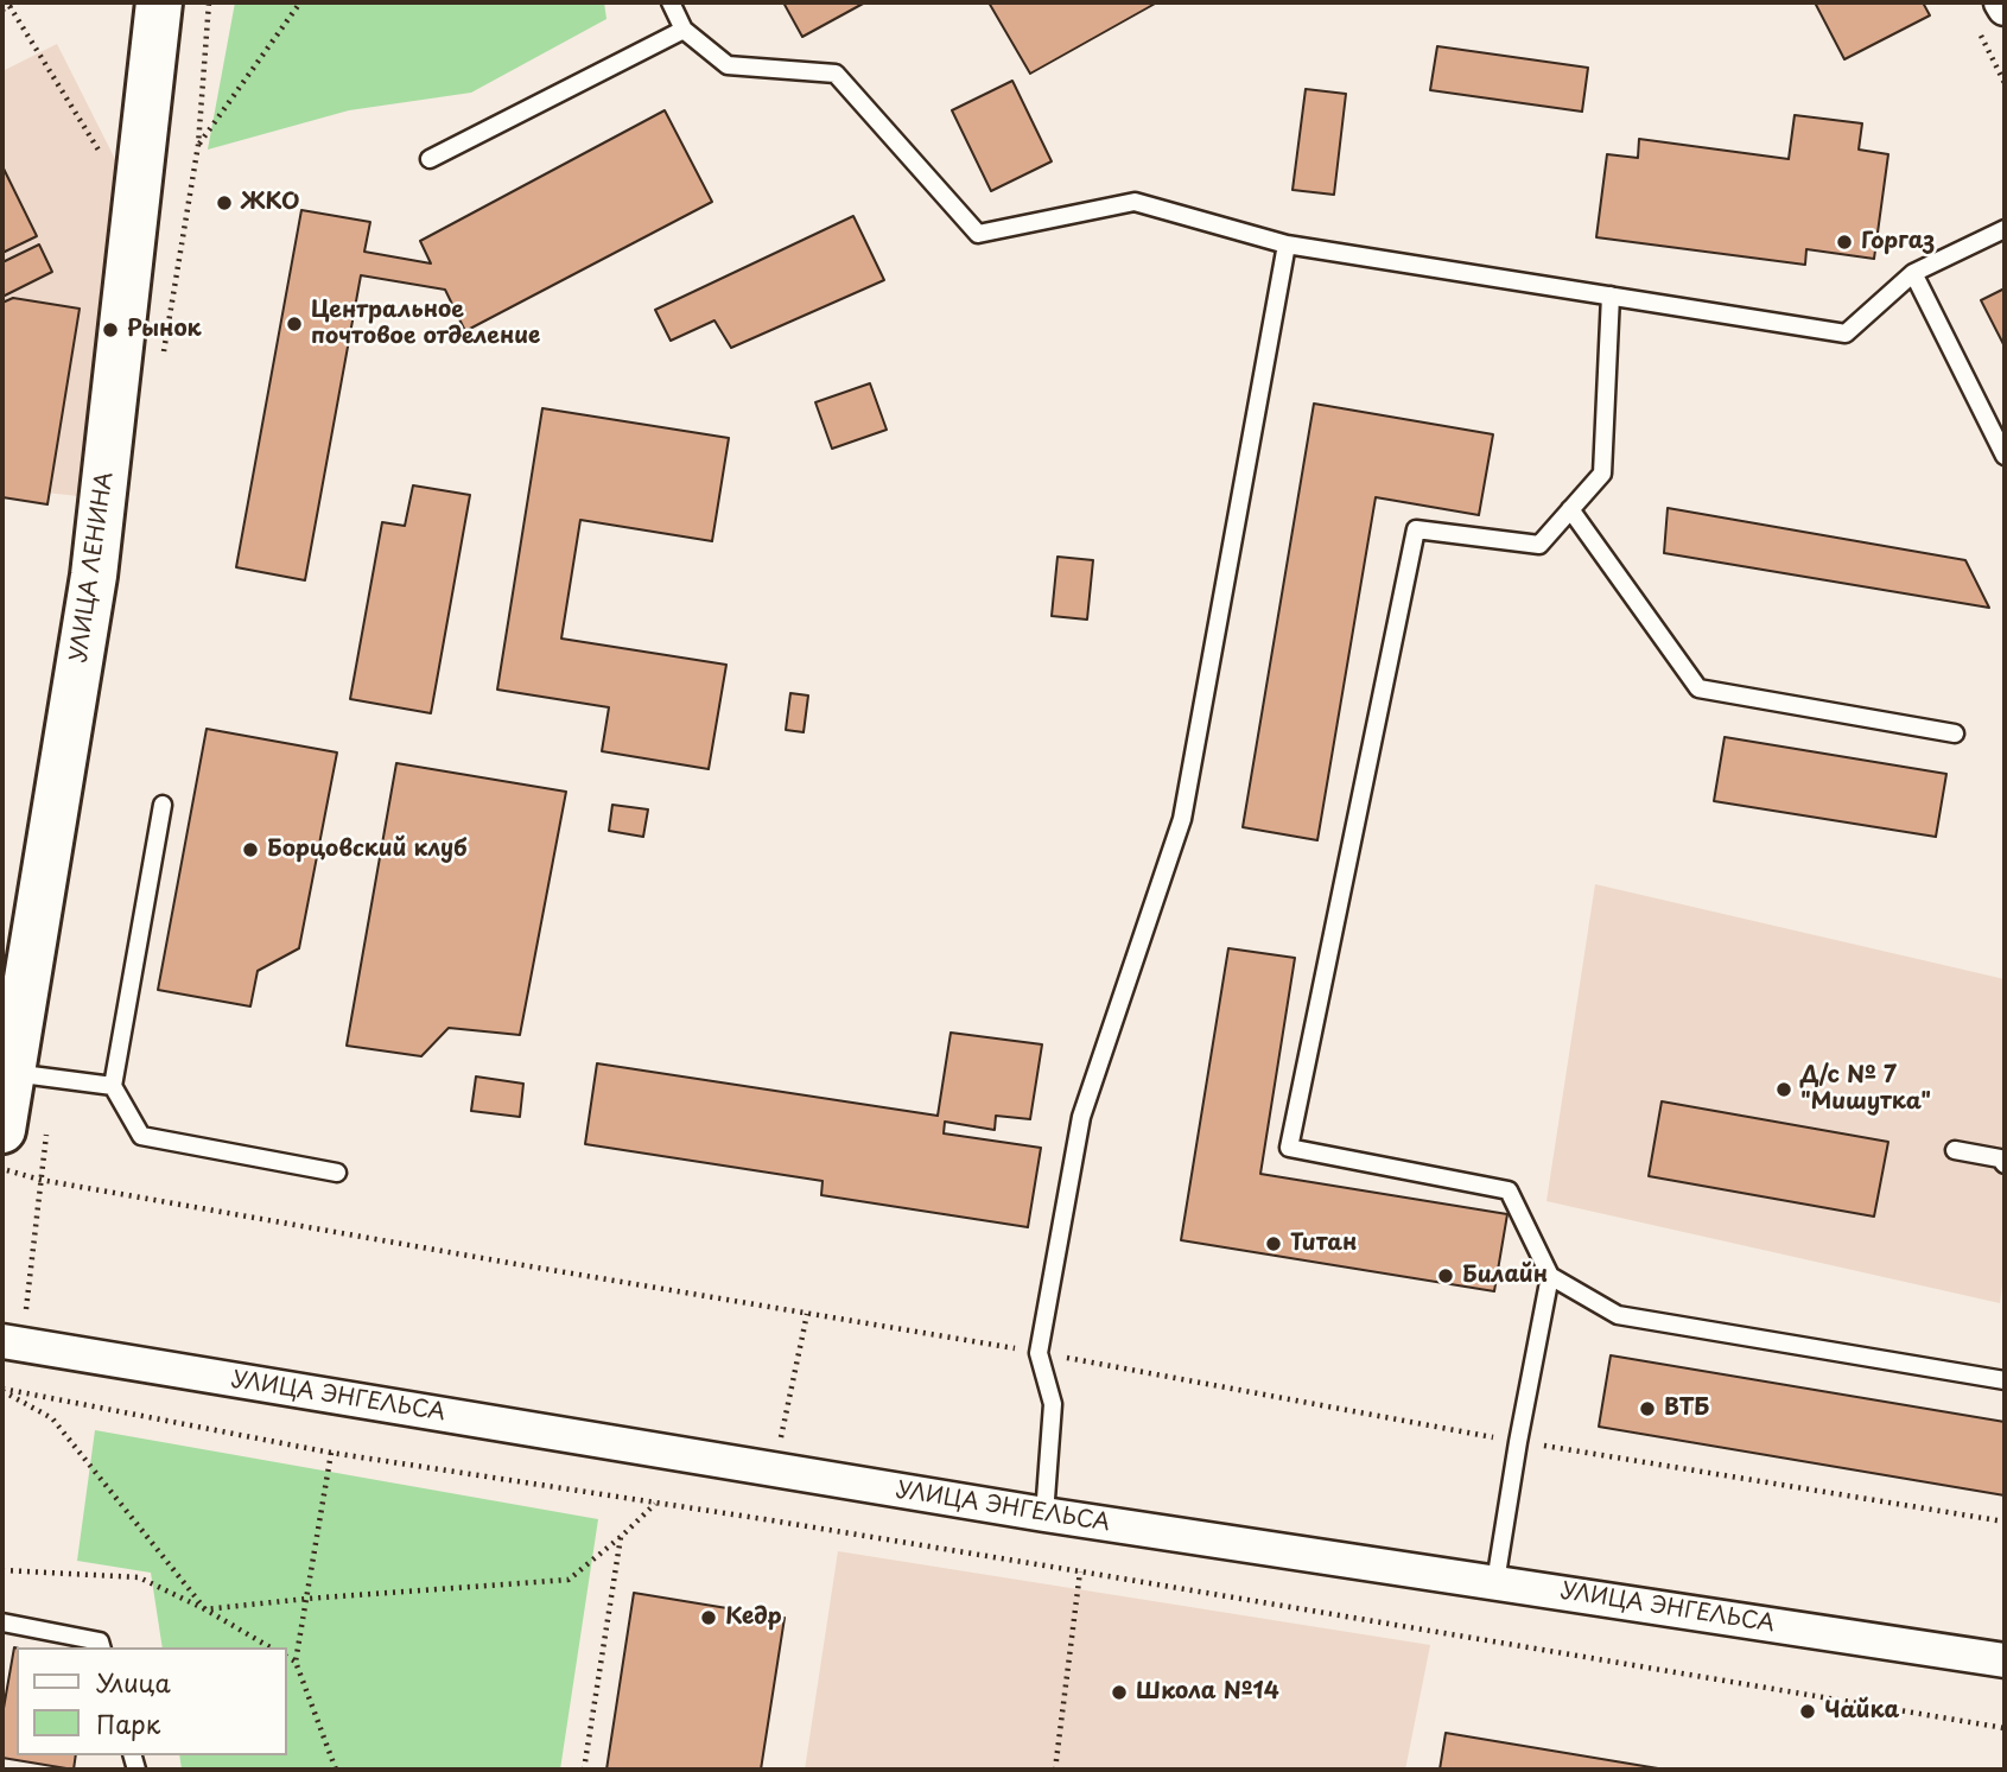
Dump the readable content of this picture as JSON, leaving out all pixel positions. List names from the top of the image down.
{
  "streets": {
    "main road": ["УЛИЦА ЛЕНИНА"],
    "street": ["УЛИЦА ЭНГЕЛЬСА"]
  },
  "places": [
    "ЖКО",
    "Горгаз",
    "Центральное почтовое отделение",
    "Рынок",
    "Борцовский клуб",
    "Д/с № 7 \"Мишутка\"",
    "Титан",
    "Билайн",
    "ВТБ",
    "Кедр",
    "Школа №14",
    "Чайка"
  ],
  "legend": ["Улица", "Парк"]
}
